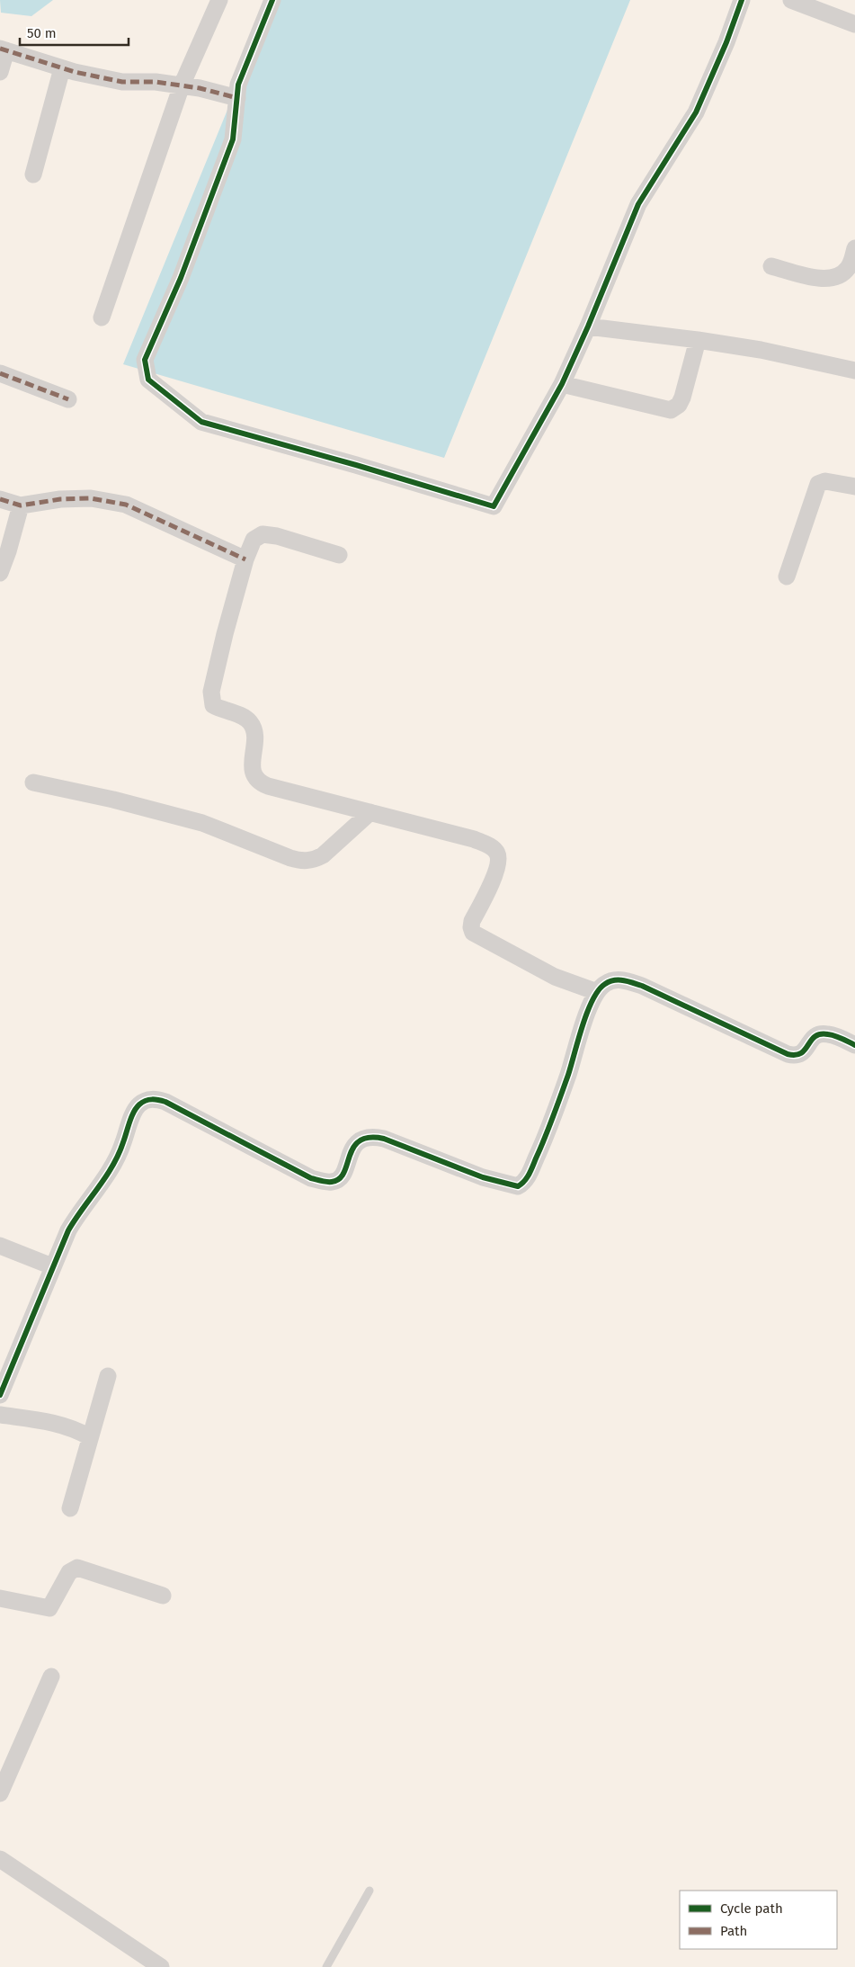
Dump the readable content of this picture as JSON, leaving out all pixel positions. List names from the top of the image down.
{
  "legend": ["Cycle path", "Path"],
  "scale_bar": "50 m"
}
